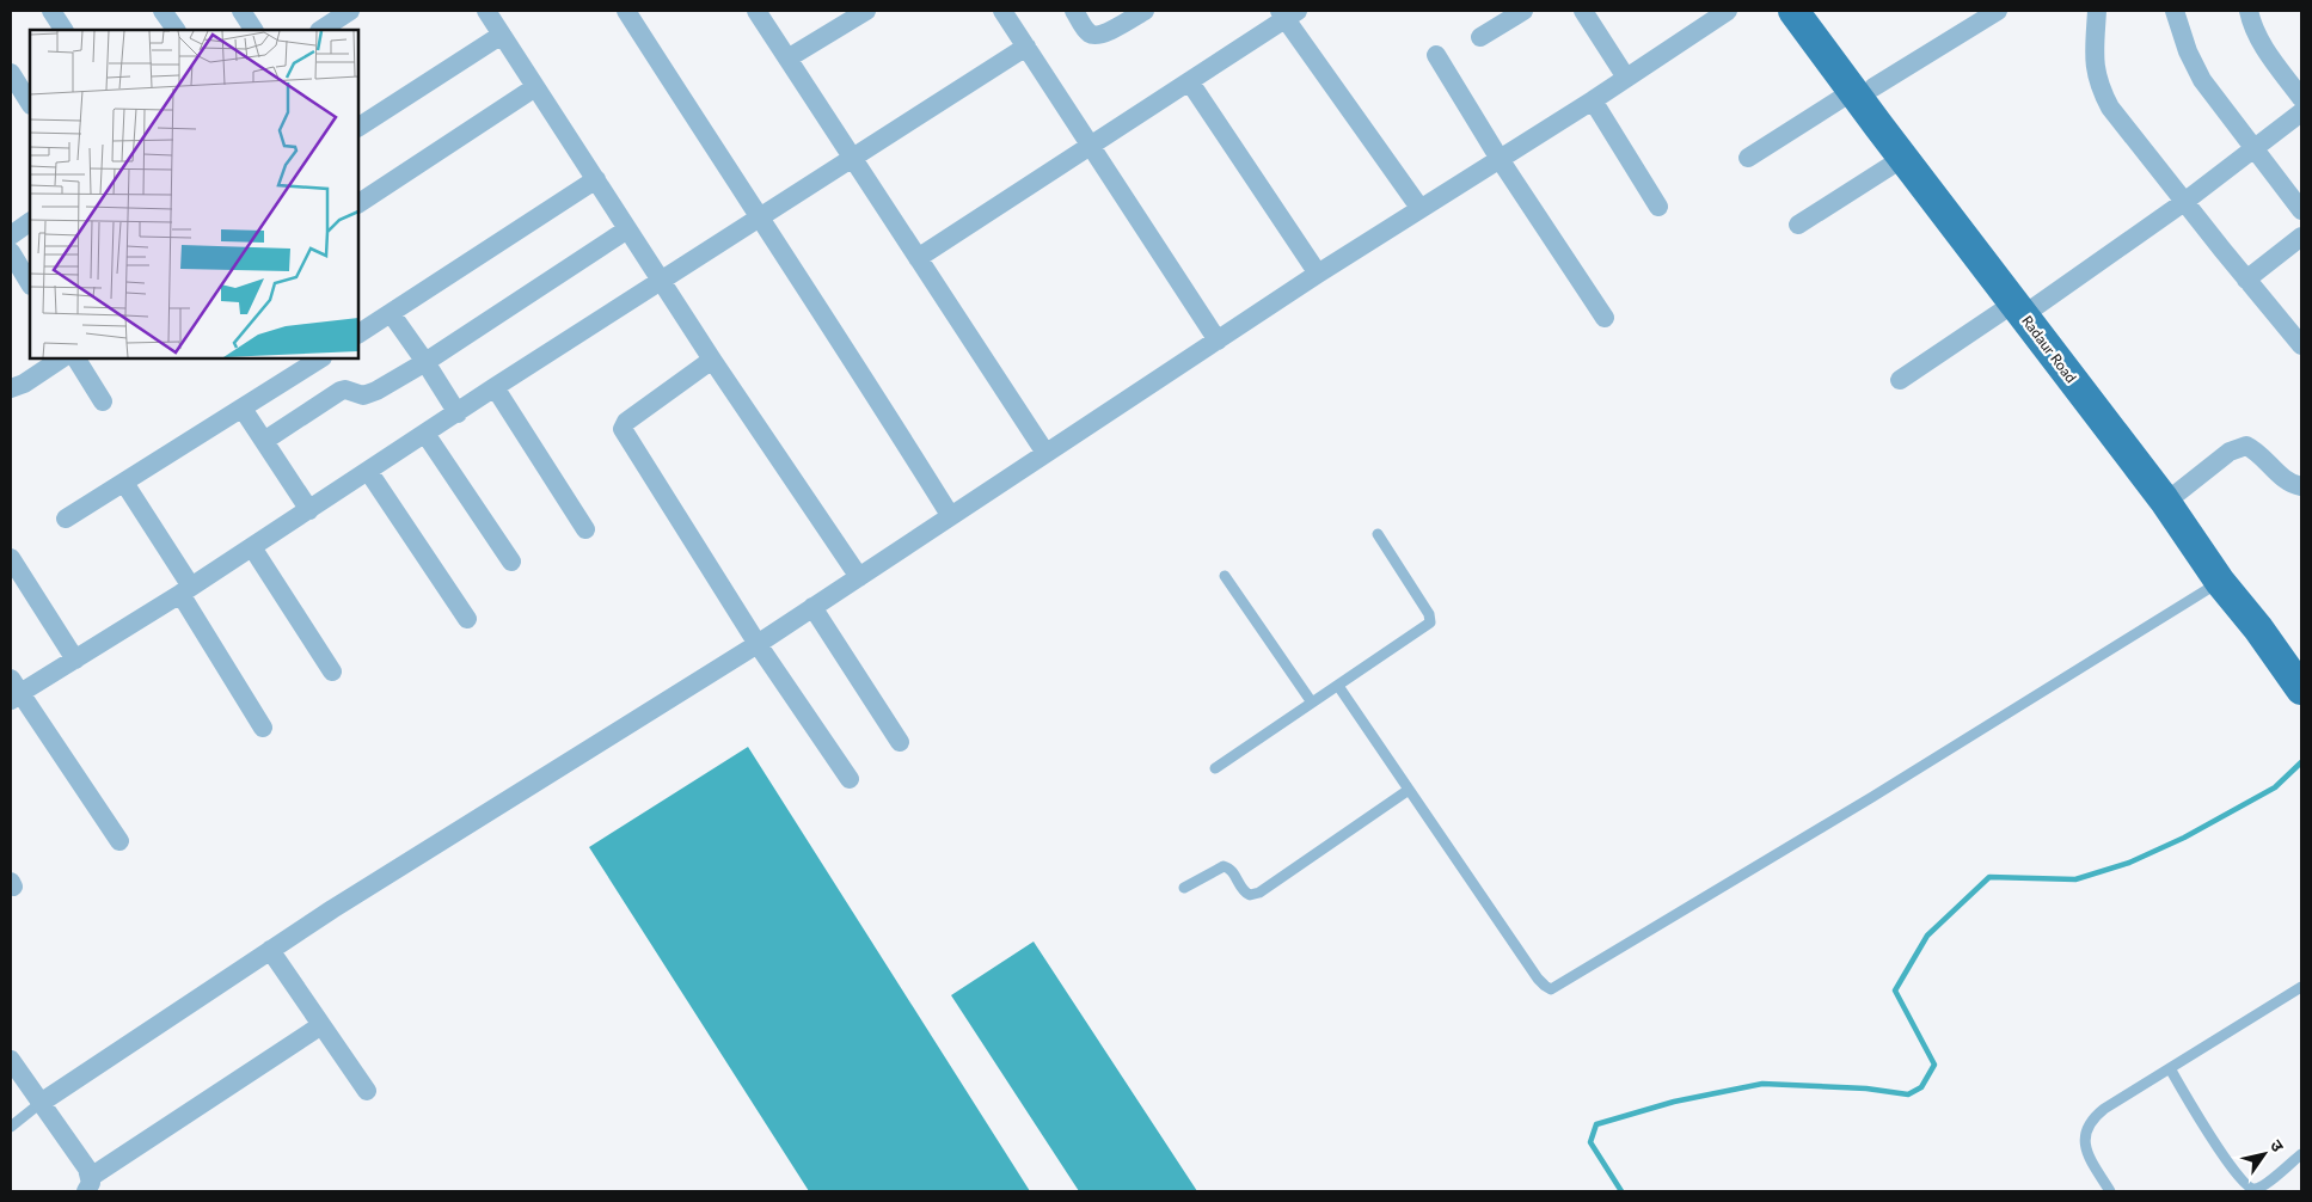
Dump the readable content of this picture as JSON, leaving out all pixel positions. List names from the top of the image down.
{
  "streets": {
    "main road": ["Radaur Road"]
  },
  "north": "top right"
}
